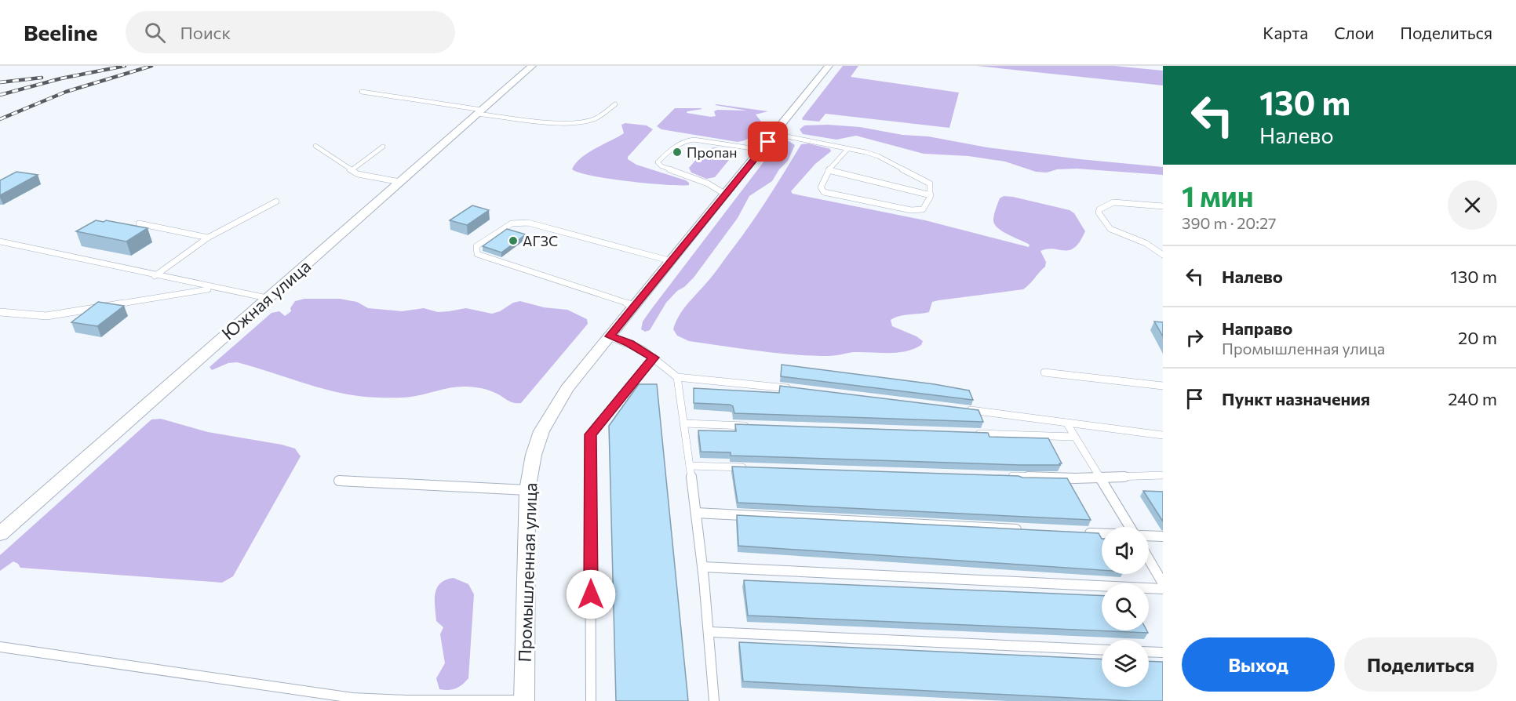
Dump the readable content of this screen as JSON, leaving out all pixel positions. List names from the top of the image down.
{
  "streets": {
    "street": ["Южная улица", "Промышленная улица"]
  },
  "places": ["Пропан", "АГЗС"],
  "page": {
    "header": "Beeline",
    "search": "Поиск",
    "nav": ["Карта", "Слои", "Поделиться"],
    "turn": ["130 m", "Налево"],
    "heading": ["1 мин", "390 m · 20:27"],
    "list": [
      {
        "name": "Налево",
        "value": "130 m"
      },
      {
        "name": "Направо",
        "note": "Промышленная улица",
        "value": "20 m"
      },
      {
        "name": "Пункт назначения",
        "value": "240 m"
      }
    ],
    "buttons": ["Выход", "Поделиться"]
  }
}
